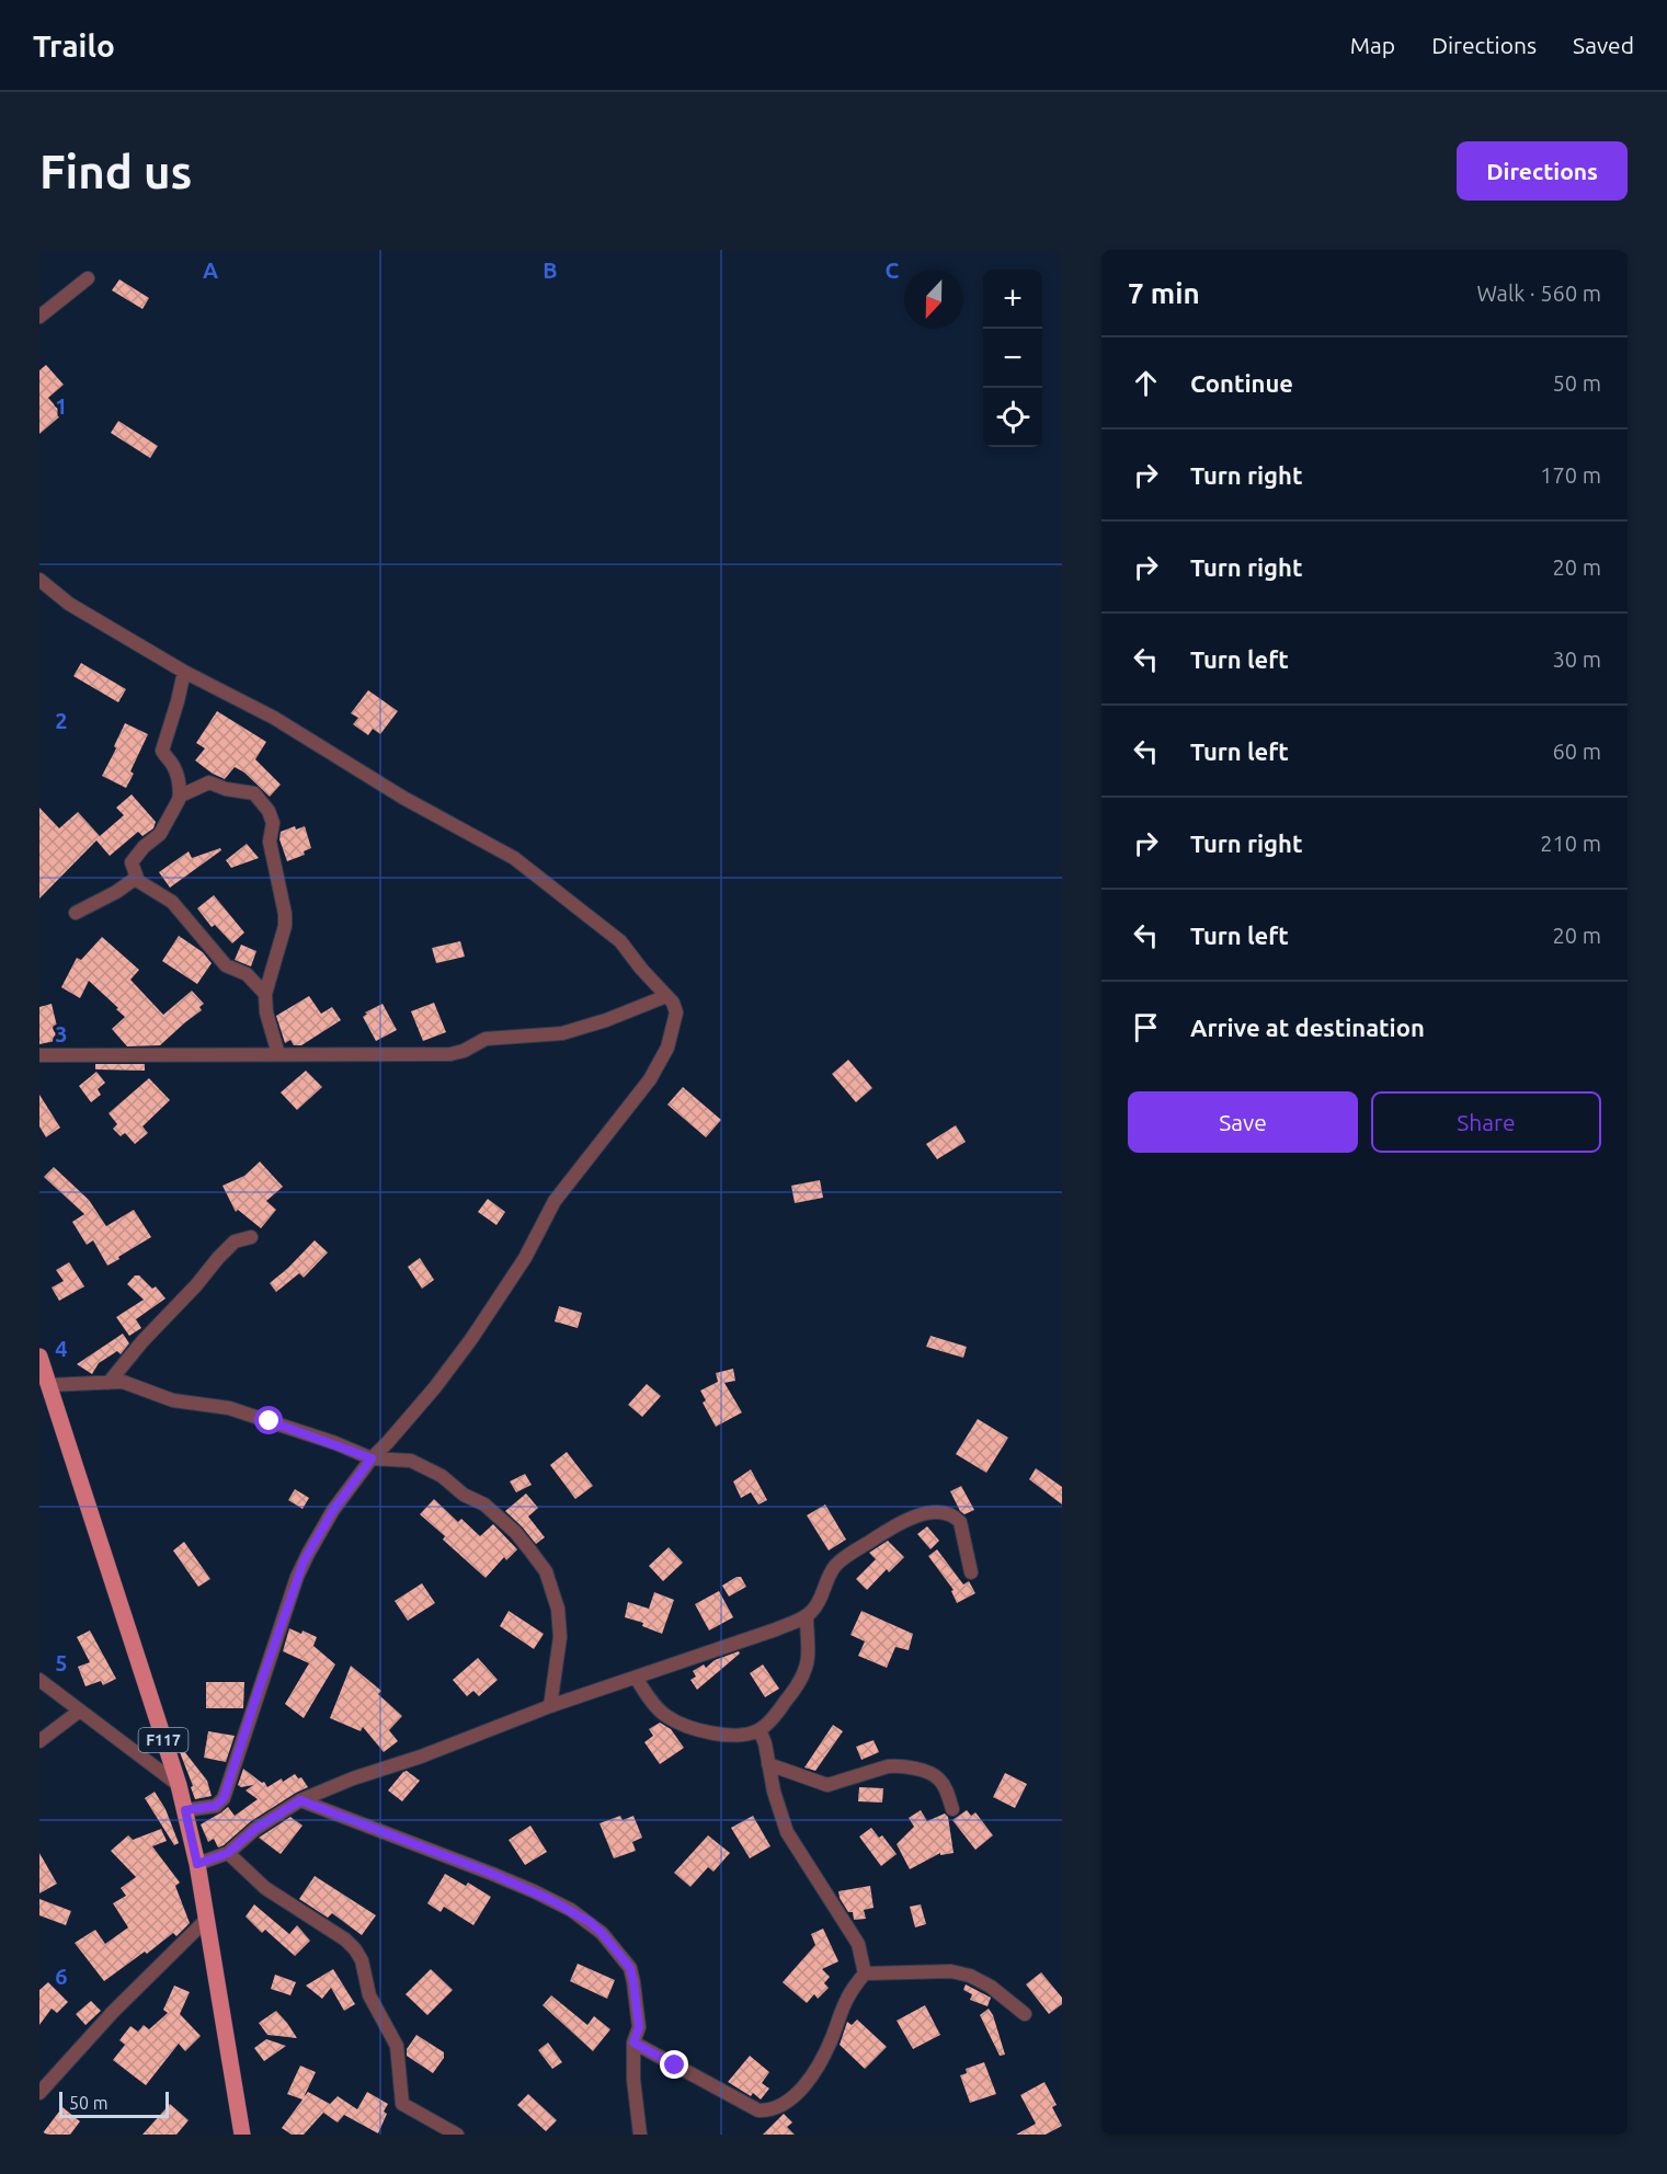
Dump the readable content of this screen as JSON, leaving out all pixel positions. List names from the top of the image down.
{
  "streets": {
    "main road": ["F117"]
  },
  "scale_bar": "50 m",
  "north": "bottom",
  "page": {
    "header": "Trailo",
    "nav": ["Map", "Directions", "Saved"],
    "buttons": [
      "Directions",
      ["Save", "Share"]
    ],
    "title": "Find us",
    "heading": ["7 min", "Walk · 560 m"],
    "map_buttons": ["+", "−"],
    "list": [
      ["Continue", "50 m"],
      ["Turn right", "170 m"],
      ["Turn right", "20 m"],
      ["Turn left", "30 m"],
      ["Turn left", "60 m"],
      ["Turn right", "210 m"],
      ["Turn left", "20 m"],
      "Arrive at destination"
    ],
    "scale": "50 m"
  },
  "grid": {
    "columns": ["A", "B", "C"],
    "rows": [
      "1",
      "2",
      "3",
      "4",
      "5",
      "6"
    ]
  }
}
